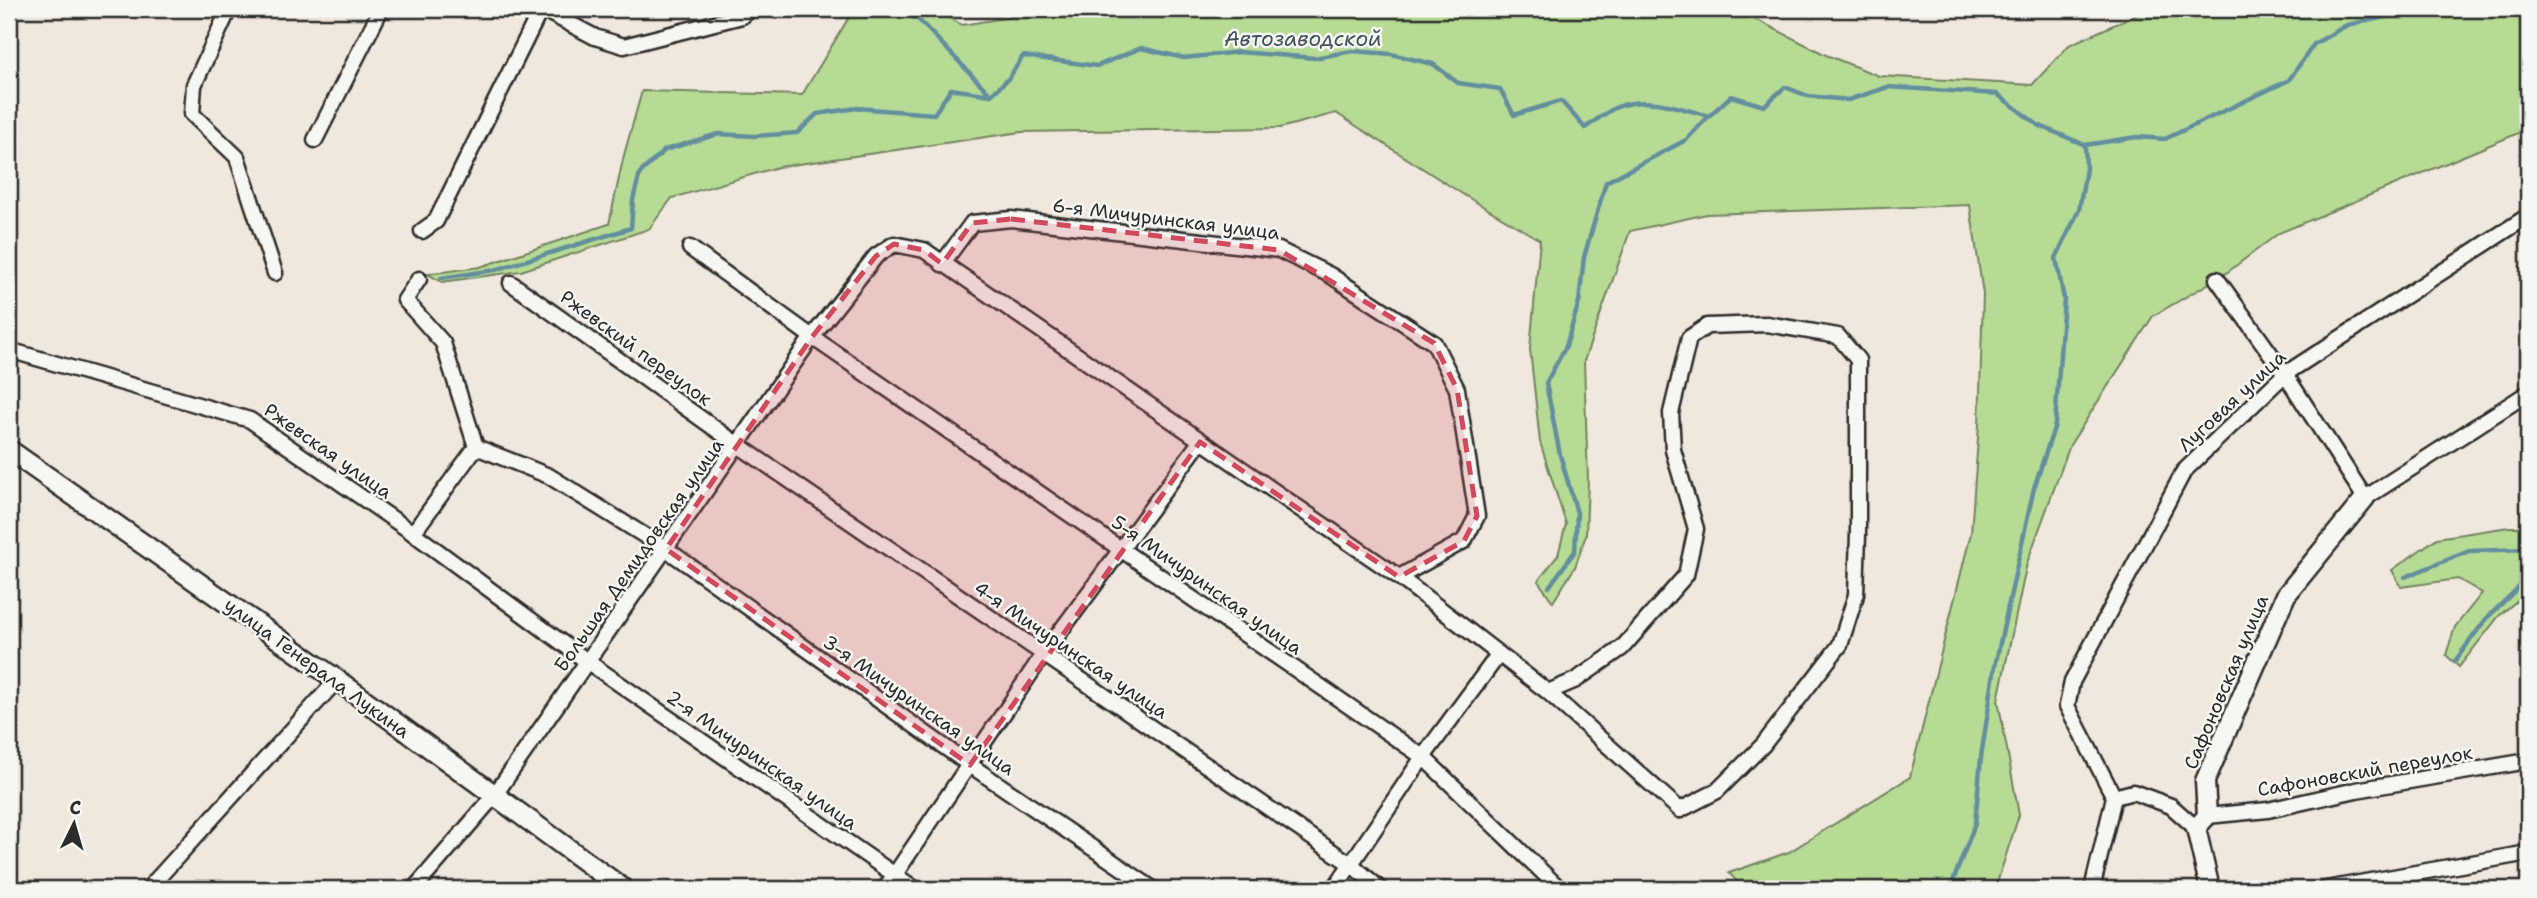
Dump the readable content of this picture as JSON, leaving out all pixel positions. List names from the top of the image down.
{
  "streets": {
    "main road": ["улица Генерала Лукина"],
    "street": [
      "6-я Мичуринская улица",
      "Ржевский переулок",
      "Луговая улица",
      "Ржевская улица",
      "Большая Демидовская улица",
      "5-я Мичуринская улица",
      "4-я Мичуринская улица",
      "Сафоновская улица",
      "3-я Мичуринская улица",
      "2-я Мичуринская улица",
      "Сафоновский переулок"
    ]
  },
  "crossings": [
    ["6-я Мичуринская улица", "Большая Демидовская улица"],
    ["Ржевский переулок", "Большая Демидовская улица"],
    ["Ржевский переулок", "4-я Мичуринская улица"],
    ["Ржевская улица", "Большая Демидовская улица"],
    ["Ржевская улица", "2-я Мичуринская улица"],
    ["Большая Демидовская улица", "5-я Мичуринская улица"],
    ["Большая Демидовская улица", "4-я Мичуринская улица"],
    ["Большая Демидовская улица", "улица Генерала Лукина"],
    ["Большая Демидовская улица", "3-я Мичуринская улица"],
    ["Большая Демидовская улица", "2-я Мичуринская улица"],
    ["Сафоновская улица", "Сафоновский переулок"]
  ],
  "water": ["Автозаводской"],
  "north": "top"
}
